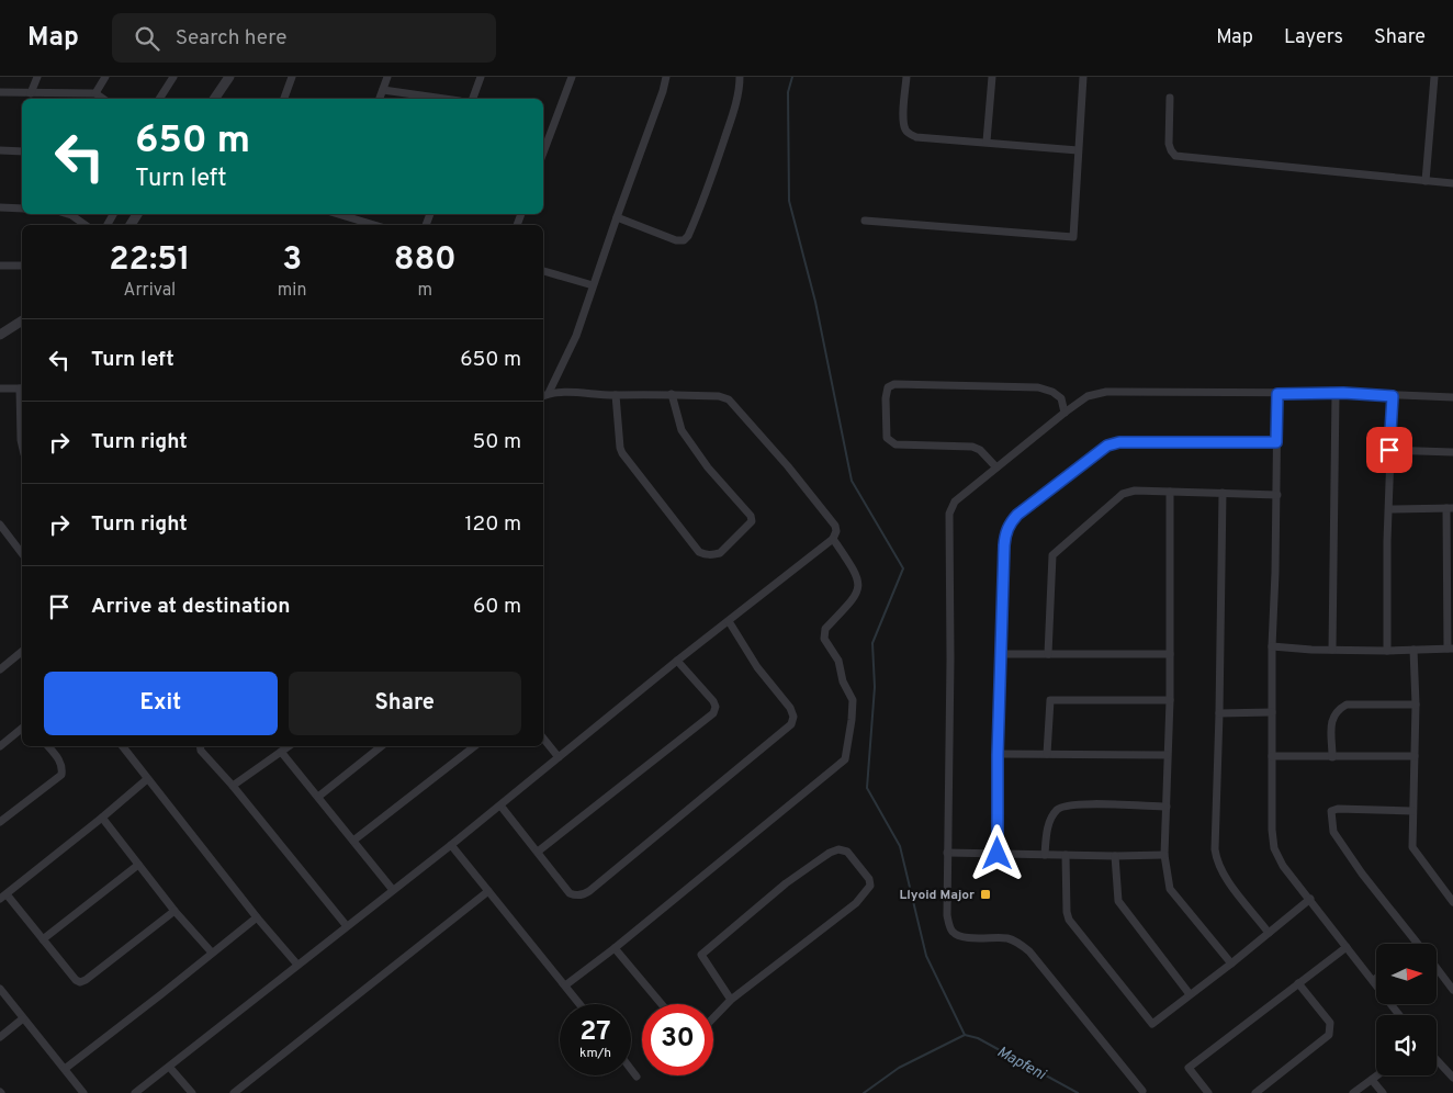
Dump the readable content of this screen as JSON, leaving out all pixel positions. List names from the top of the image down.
{
  "water": ["Mapfeni"],
  "places": {
    "transit": ["Llyoid Major"]
  },
  "north": "right",
  "page": {
    "header": "Map",
    "search": "Search here",
    "nav": ["Map", "Layers", "Share"],
    "turn": ["650 m", "Turn left"],
    "eta": [
      "22:51",
      "Arrival",
      "3",
      "min",
      "880",
      "m"
    ],
    "list": [
      {
        "name": "Turn left",
        "value": "650 m"
      },
      {
        "name": "Turn right",
        "value": "50 m"
      },
      {
        "name": "Turn right",
        "value": "120 m"
      },
      {
        "name": "Arrive at destination",
        "value": "60 m"
      }
    ],
    "buttons": ["Exit", "Share"],
    "speed": "27 km/h",
    "limit": "30"
  }
}
